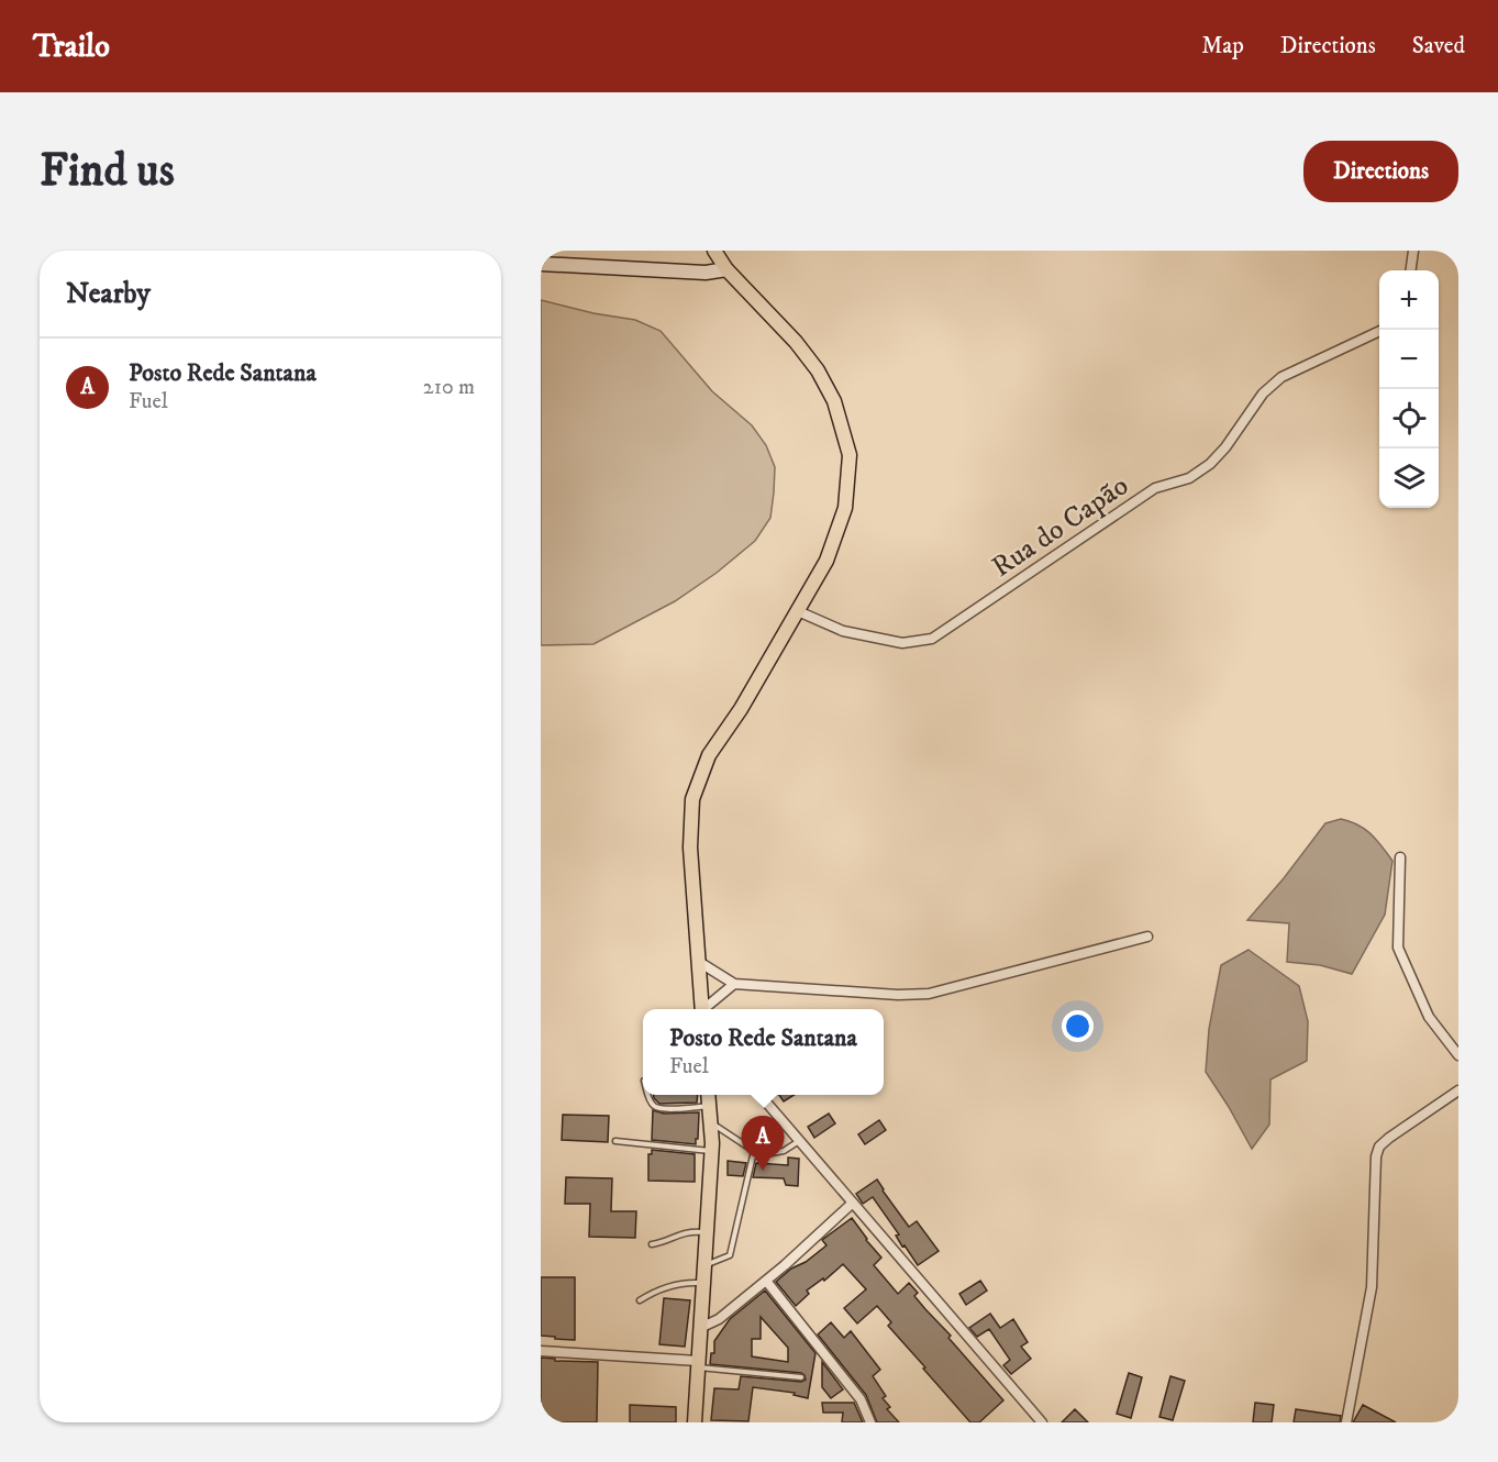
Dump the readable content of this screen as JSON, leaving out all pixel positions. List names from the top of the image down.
{
  "streets": {
    "street": ["Rua do Capão"]
  },
  "page": {
    "header": "Trailo",
    "nav": ["Map", "Directions", "Saved"],
    "buttons": "Directions",
    "title": "Find us",
    "heading": "Nearby",
    "map_buttons": ["+", "−"],
    "list": [
      {
        "mark": "A",
        "name": "Posto Rede Santana",
        "note": "Fuel",
        "value": "210 m"
      }
    ],
    "popup": ["Posto Rede Santana", "Fuel"],
    "pins": "A"
  }
}
